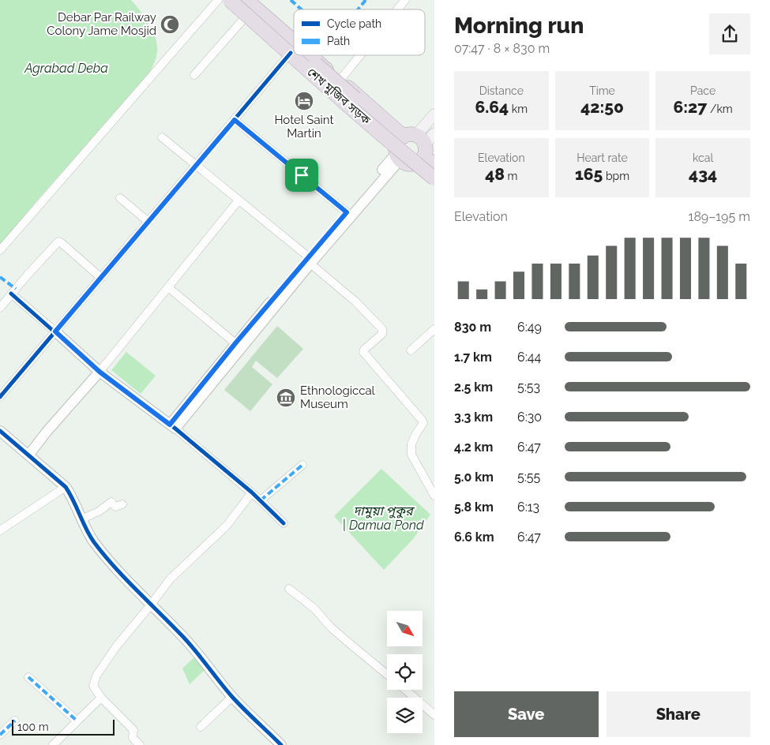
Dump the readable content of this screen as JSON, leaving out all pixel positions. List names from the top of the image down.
{
  "streets": {
    "highway": ["শেখ মুজিব সড়ক"]
  },
  "water": ["Agrabad Deba", "দামুয়া পুকুর | Damua Pond"],
  "places": {
    "mosque": ["Debar Par Railway Colony Jame Mosjid"],
    "hotel": ["Hotel Saint Martin"],
    "museum": ["Ethnologiccal Museum"]
  },
  "legend": ["Cycle path", "Path"],
  "scale_bar": "100 m",
  "north": "bottom right",
  "page": {
    "heading": ["Morning run", "07:47 · 8 × 830 m"],
    "stats": [
      ["Distance", "6.64 km"],
      ["Time", "42:50"],
      ["Pace", "6:27 /km"],
      ["Elevation", "48 m"],
      ["Heart rate", "165 bpm"],
      ["kcal", "434"]
    ],
    "chart": ["Elevation", "189–195 m"],
    "list": [
      {
        "name": "830 m",
        "note": "6:49"
      },
      {
        "name": "1.7 km",
        "note": "6:44"
      },
      {
        "name": "2.5 km",
        "note": "5:53"
      },
      {
        "name": "3.3 km",
        "note": "6:30"
      },
      {
        "name": "4.2 km",
        "note": "6:47"
      },
      {
        "name": "5.0 km",
        "note": "5:55"
      },
      {
        "name": "5.8 km",
        "note": "6:13"
      },
      {
        "name": "6.6 km",
        "note": "6:47"
      }
    ],
    "buttons": ["Save", "Share"],
    "scale": "100 m"
  }
}
